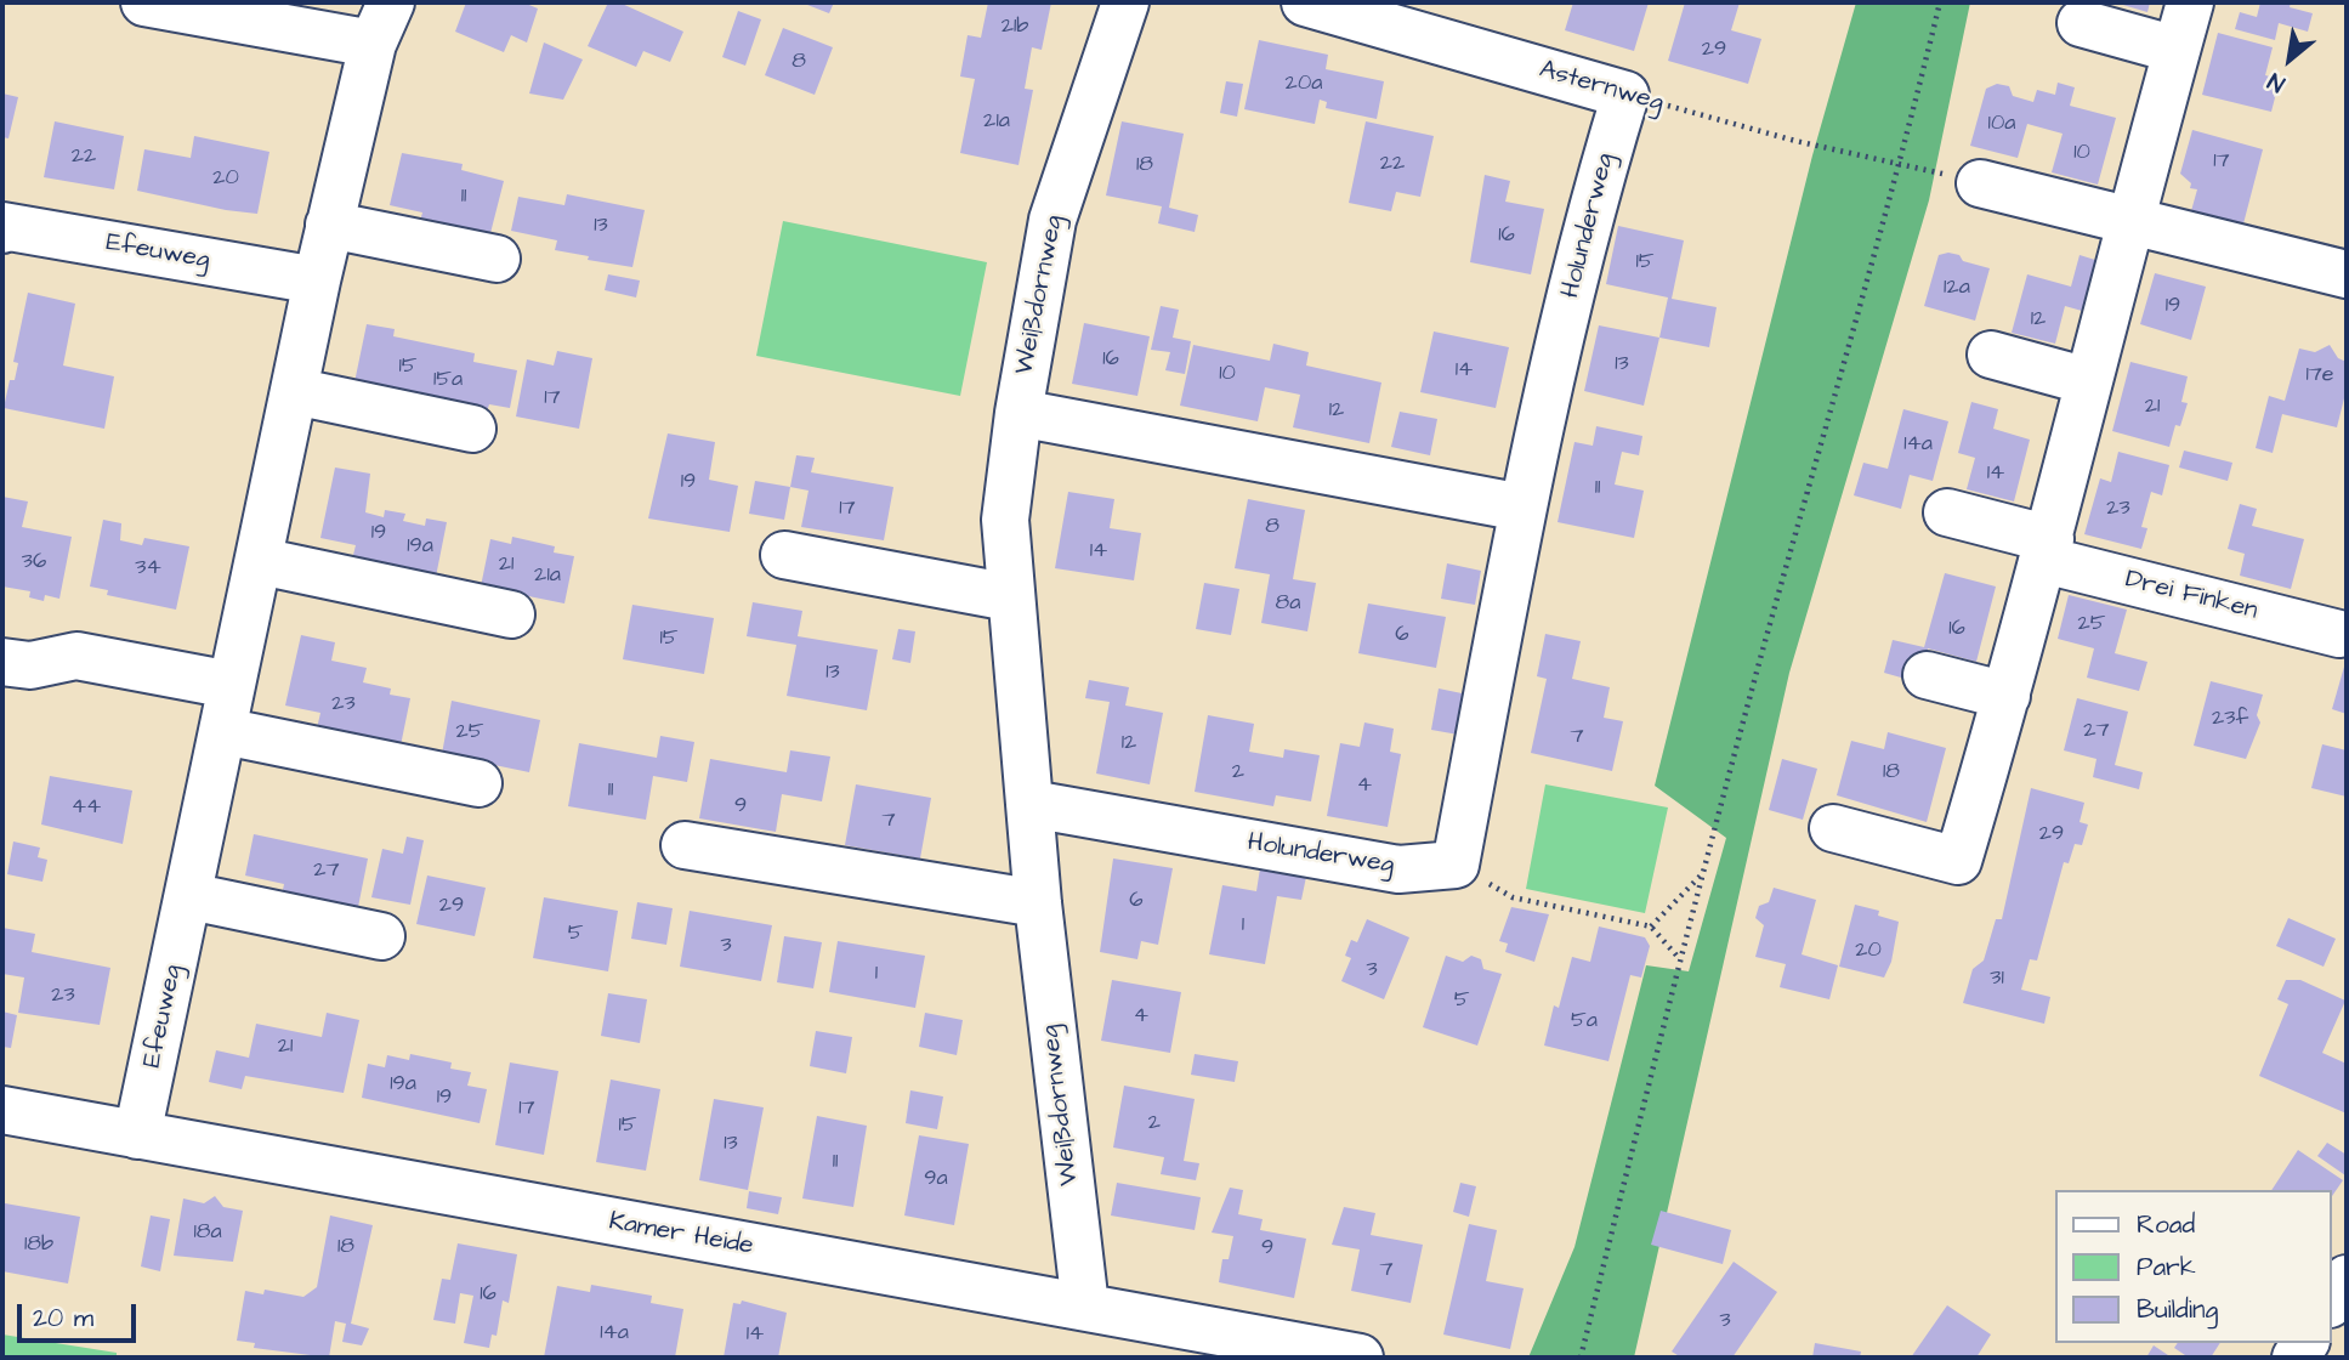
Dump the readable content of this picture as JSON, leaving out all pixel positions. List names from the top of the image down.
{
  "streets": {
    "street": [
      "Asternweg",
      "Holunderweg",
      "Efeuweg",
      "Weißdornweg",
      "Drei Finken",
      "Kamer Heide"
    ]
  },
  "crossings": [
    ["Asternweg", "Holunderweg"],
    ["Holunderweg", "Weißdornweg"],
    ["Efeuweg", "Kamer Heide"],
    ["Weißdornweg", "Kamer Heide"]
  ],
  "house_numbers": [
    "21b",
    "29",
    "8",
    "20a",
    "21a",
    "10a",
    "10",
    "22",
    "17",
    "22",
    "18",
    "20",
    "11",
    "13",
    "16",
    "15",
    "12a",
    "19",
    "12",
    "16",
    "13",
    "15",
    "14",
    "10",
    "17e",
    "15a",
    "17",
    "21",
    "12",
    "14a",
    "14",
    "19",
    "11",
    "17",
    "23",
    "8",
    "19",
    "19a",
    "14",
    "36",
    "21",
    "34",
    "21a",
    "8a",
    "25",
    "16",
    "6",
    "15",
    "13",
    "23",
    "23f",
    "27",
    "25",
    "7",
    "12",
    "2",
    "18",
    "4",
    "11",
    "9",
    "44",
    "7",
    "29",
    "27",
    "6",
    "29",
    "1",
    "5",
    "3",
    "20",
    "3",
    "1",
    "31",
    "23",
    "5",
    "4",
    "5a",
    "21",
    "19a",
    "19",
    "17",
    "2",
    "15",
    "13",
    "11",
    "9a",
    "18a",
    "18b",
    "18",
    "9",
    "7",
    "16",
    "3",
    "14a",
    "14"
  ],
  "legend": ["Road", "Park", "Building"],
  "scale_bar": "20 m",
  "north": "bottom left"
}
